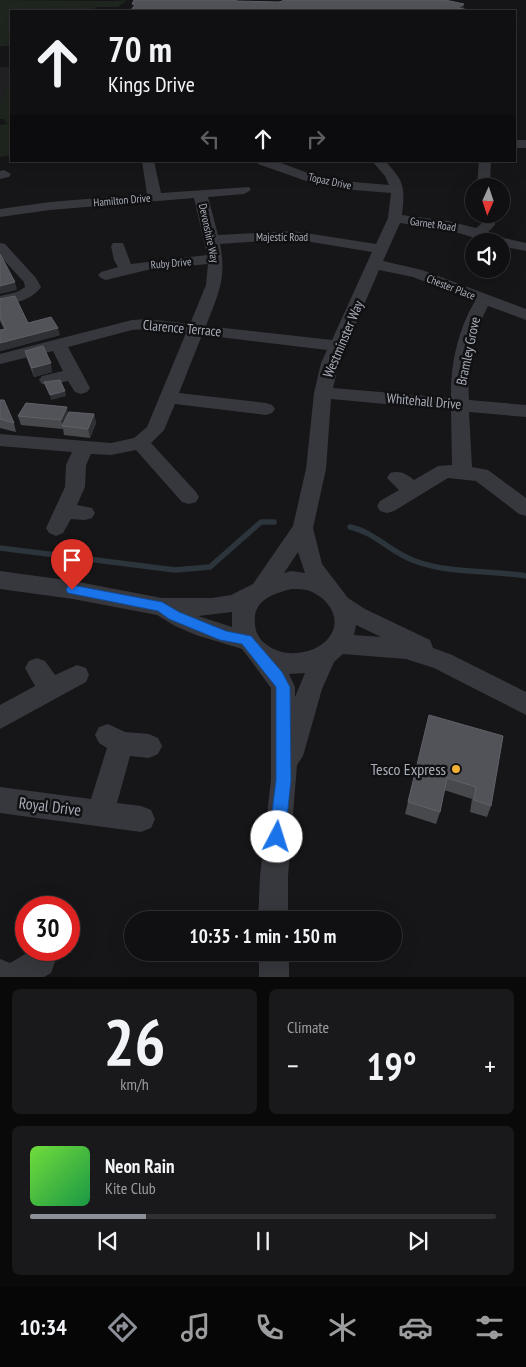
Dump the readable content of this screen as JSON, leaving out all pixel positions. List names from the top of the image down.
{
  "streets": {
    "street": [
      "Topaz Drive",
      "Hamilton Drive",
      "Garnet Road",
      "Devonshire Way",
      "Majestic Road",
      "Ruby Drive",
      "Chester Place",
      "Clarence Terrace",
      "Westminster Way",
      "Bramley Grove",
      "Whitehall Drive",
      "Royal Drive"
    ]
  },
  "crossings": [
    ["Topaz Drive", "Westminster Way"],
    ["Hamilton Drive", "Devonshire Way"],
    ["Garnet Road", "Westminster Way"],
    ["Devonshire Way", "Majestic Road"],
    ["Devonshire Way", "Ruby Drive"],
    ["Devonshire Way", "Clarence Terrace"],
    ["Majestic Road", "Chester Place"],
    ["Majestic Road", "Westminster Way"],
    ["Chester Place", "Westminster Way"],
    ["Chester Place", "Bramley Grove"],
    ["Clarence Terrace", "Westminster Way"],
    ["Westminster Way", "Whitehall Drive"],
    ["Bramley Grove", "Whitehall Drive"]
  ],
  "places": ["Tesco Express"],
  "north": "bottom",
  "page": {
    "turn": ["70 m", "Kings Drive"],
    "limit": "30",
    "trip": "10:35 · 1 min · 150 m",
    "tile": [
      ["26", "km/h"],
      "Climate"
    ],
    "heat": ["−", "19°", "+"],
    "song": ["Neon Rain", "Kite Club"],
    "tabs": "10:34"
  }
}
